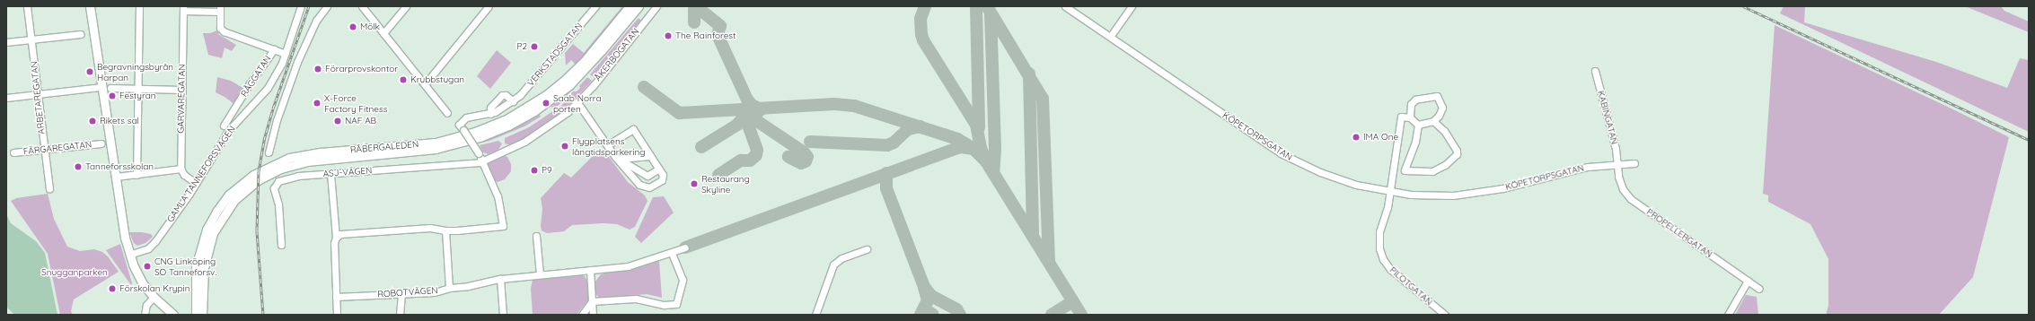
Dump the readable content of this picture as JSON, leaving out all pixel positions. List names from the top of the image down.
{
  "streets": {
    "main road": ["RÅBERGALEDEN"],
    "street": [
      "VERKSTADSGATAN",
      "ÅKERBOGATAN",
      "RÅGGATAN",
      "ARBETAREGATAN",
      "GARVAREGATAN",
      "KABINGATAN",
      "KÖPETORPSGATAN",
      "FÄRGAREGATAN",
      "ASJ-VÄGEN",
      "GAMLA TANNEFORSVÄGEN",
      "PROPELLERGATAN",
      "PILOTGATAN",
      "ROBOTVÄGEN"
    ]
  },
  "crossings": [
    ["VERKSTADSGATAN", "ÅKERBOGATAN"],
    ["VERKSTADSGATAN", "ASJ-VÄGEN"],
    ["ÅKERBOGATAN", "ASJ-VÄGEN"],
    ["RÅGGATAN", "GAMLA TANNEFORSVÄGEN"],
    ["ARBETAREGATAN", "FÄRGAREGATAN"],
    ["KABINGATAN", "KÖPETORPSGATAN"],
    ["KABINGATAN", "PROPELLERGATAN"],
    ["KÖPETORPSGATAN", "PROPELLERGATAN"],
    ["KÖPETORPSGATAN", "PILOTGATAN"]
  ],
  "parks": ["Snugganparken"],
  "places": [
    "Mölk",
    "The Rainforest",
    "P2",
    "Förarprovskontor",
    "Begravningsbyrån Harpan",
    "Krubbstugan",
    "Festyran",
    "X-Force Factory Fitness",
    "Saab Norra porten",
    "Rikets sal",
    "NAF AB",
    "IMA One",
    "Flygplatsens långtidsparkering",
    "Tanneforsskolan",
    "P9",
    "Restaurang Skyline",
    "CNG Linköping SO Tanneforsv.",
    "Förskolan Krypin"
  ]
}
